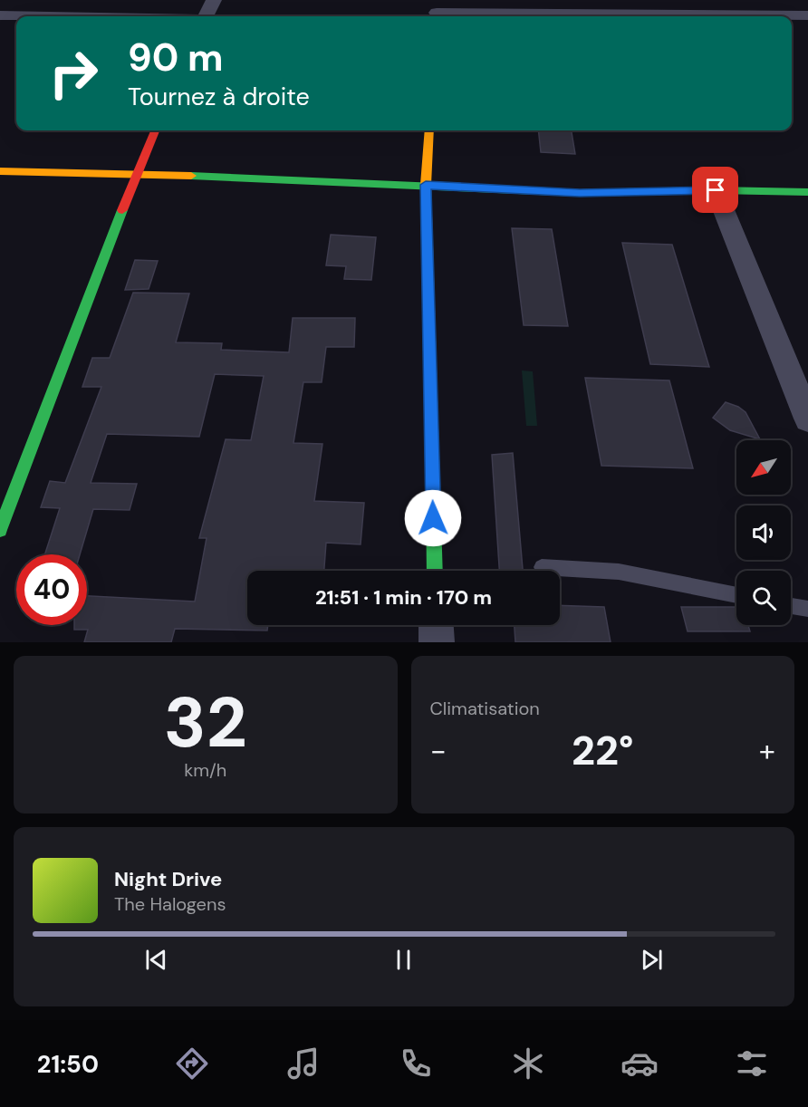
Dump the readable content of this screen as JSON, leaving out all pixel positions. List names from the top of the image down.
{
  "north": "bottom left",
  "page": {
    "turn": ["90 m", "Tournez à droite"],
    "limit": "40",
    "trip": "21:51 · 1 min · 170 m",
    "tile": [
      ["32", "km/h"],
      "Climatisation"
    ],
    "heat": ["−", "22°", "+"],
    "song": ["Night Drive", "The Halogens"],
    "tabs": "21:50"
  }
}
